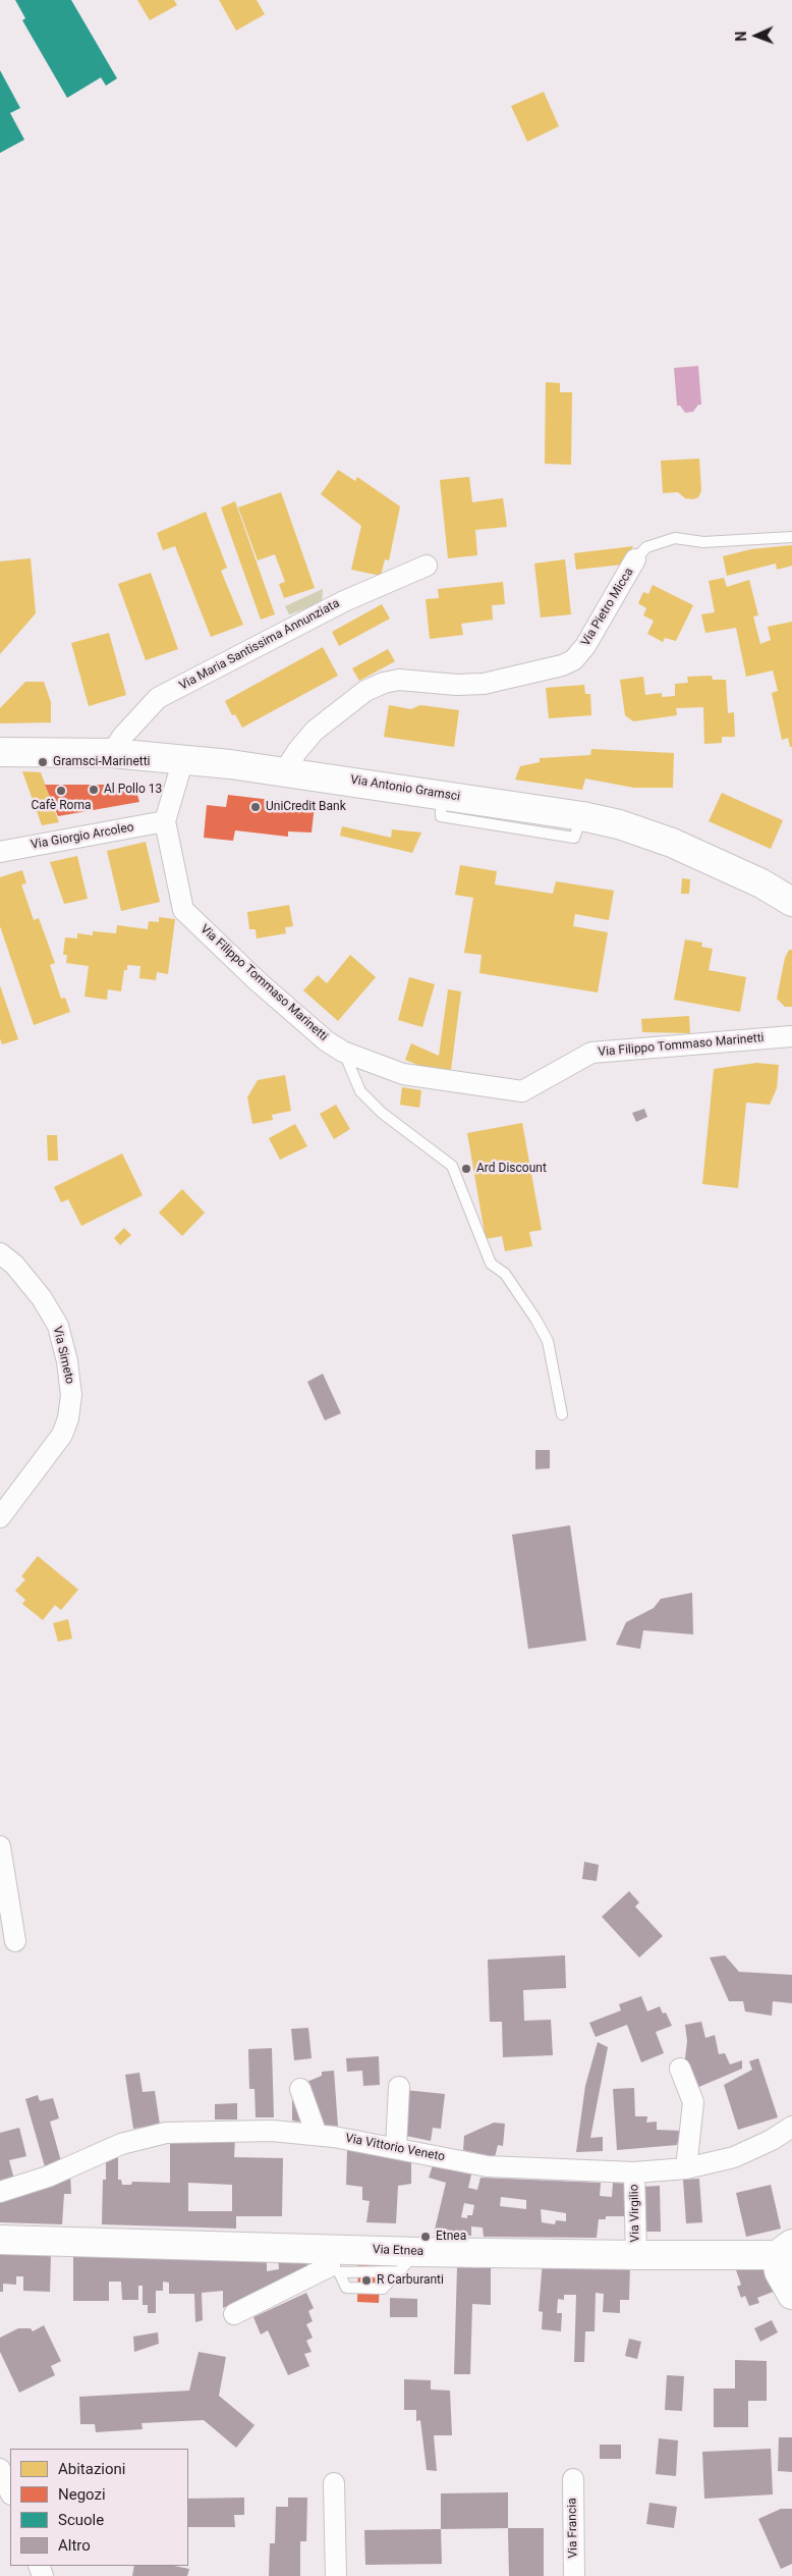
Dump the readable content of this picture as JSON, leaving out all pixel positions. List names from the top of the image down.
{
  "streets": {
    "main road": ["Via Antonio Gramsci", "Via Etnea"],
    "street": [
      "Via Pietro Micca",
      "Via Maria Santissima Annunziata",
      "Via Giorgio Arcoleo",
      "Via Filippo Tommaso Marinetti",
      "Via Simeto",
      "Via Vittorio Veneto",
      "Via Virgilio",
      "Via Francia"
    ]
  },
  "crossings": [
    ["Via Pietro Micca", "Via Antonio Gramsci"],
    ["Via Maria Santissima Annunziata", "Via Antonio Gramsci"],
    ["Via Antonio Gramsci", "Via Filippo Tommaso Marinetti"],
    ["Via Giorgio Arcoleo", "Via Filippo Tommaso Marinetti"],
    ["Via Vittorio Veneto", "Via Virgilio"],
    ["Via Virgilio", "Via Etnea"]
  ],
  "places": [
    "Gramsci-Marinetti",
    "Al Pollo 13",
    "Cafè Roma",
    "UniCredit Bank",
    "Ard Discount",
    "Etnea",
    "R Carburanti"
  ],
  "legend": [
    "Abitazioni",
    "Negozi",
    "Scuole",
    "Altro"
  ],
  "north": "left"
}
